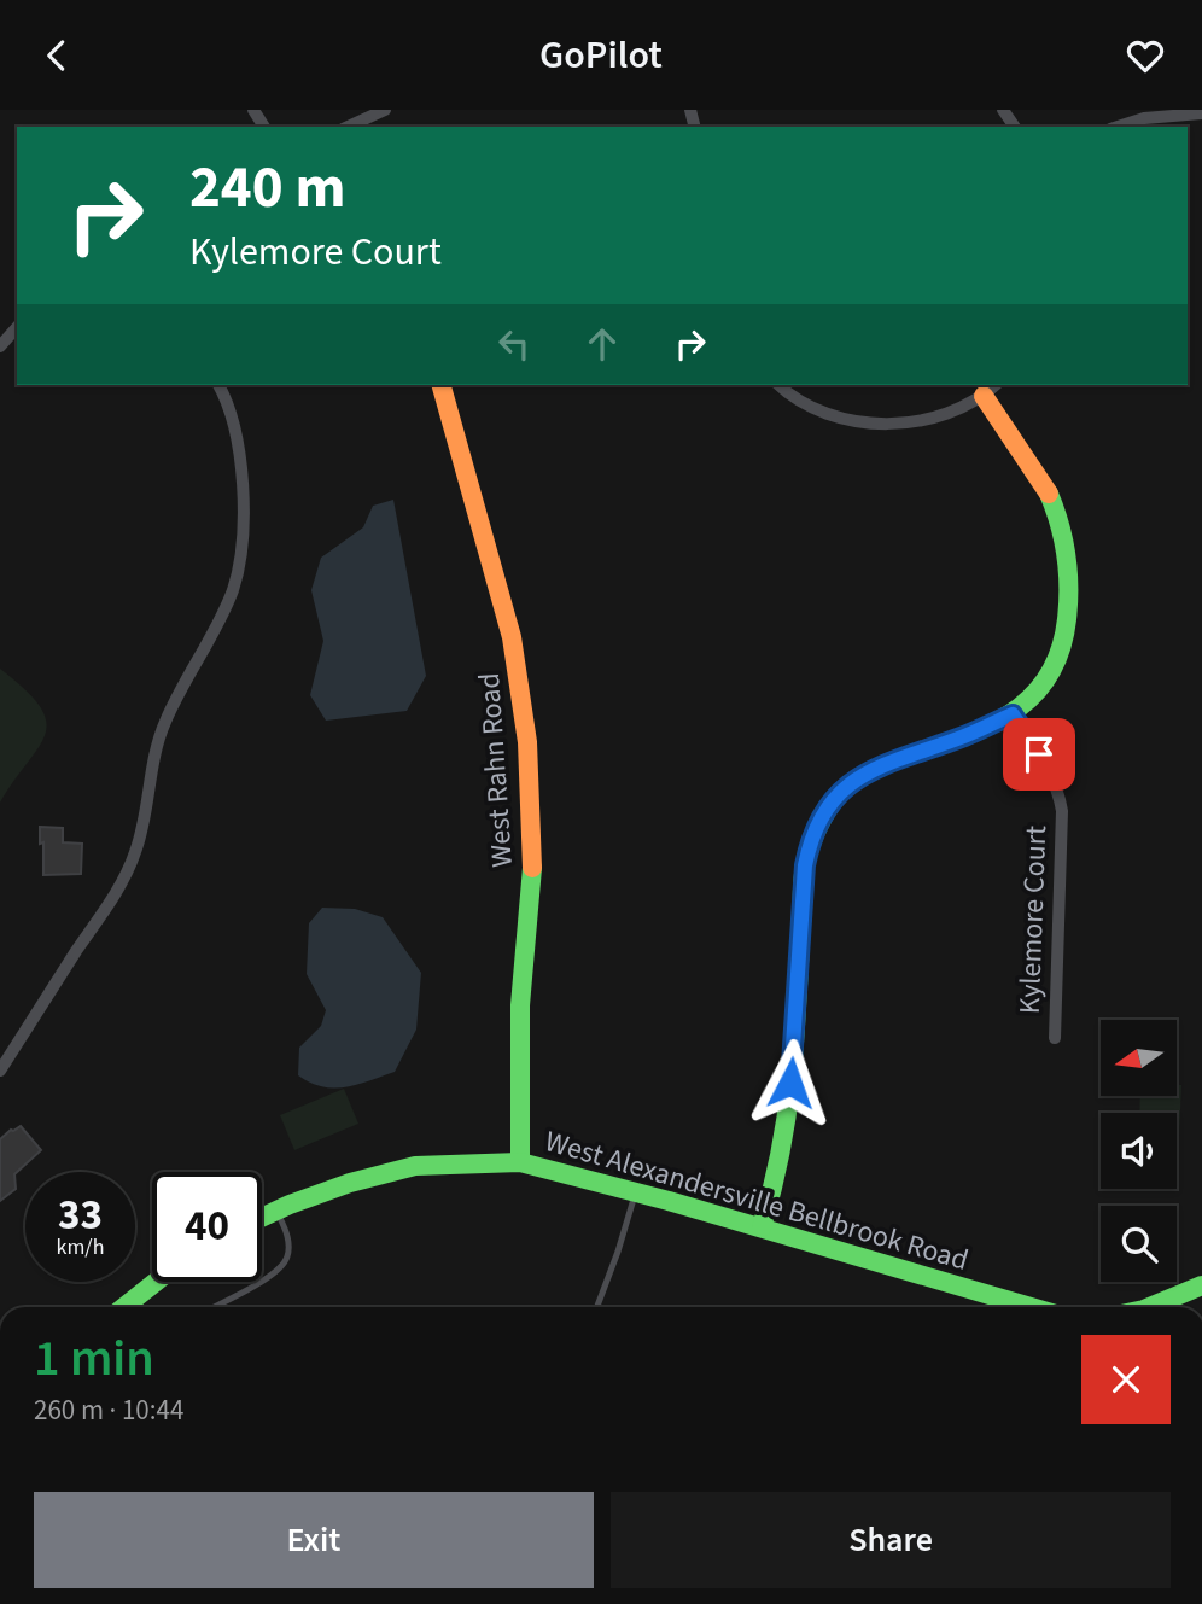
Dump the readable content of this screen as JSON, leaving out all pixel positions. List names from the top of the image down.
{
  "streets": {
    "street": ["West Rahn Road", "Kylemore Court", "West Alexandersville Bellbrook Road"]
  },
  "crossings": [
    ["West Rahn Road", "West Alexandersville Bellbrook Road"]
  ],
  "north": "left",
  "page": {
    "header": "GoPilot",
    "turn": ["240 m", "Kylemore Court"],
    "speed": "33 km/h",
    "limit": "40",
    "heading": ["1 min", "260 m · 10:44"],
    "buttons": ["Exit", "Share"]
  }
}
